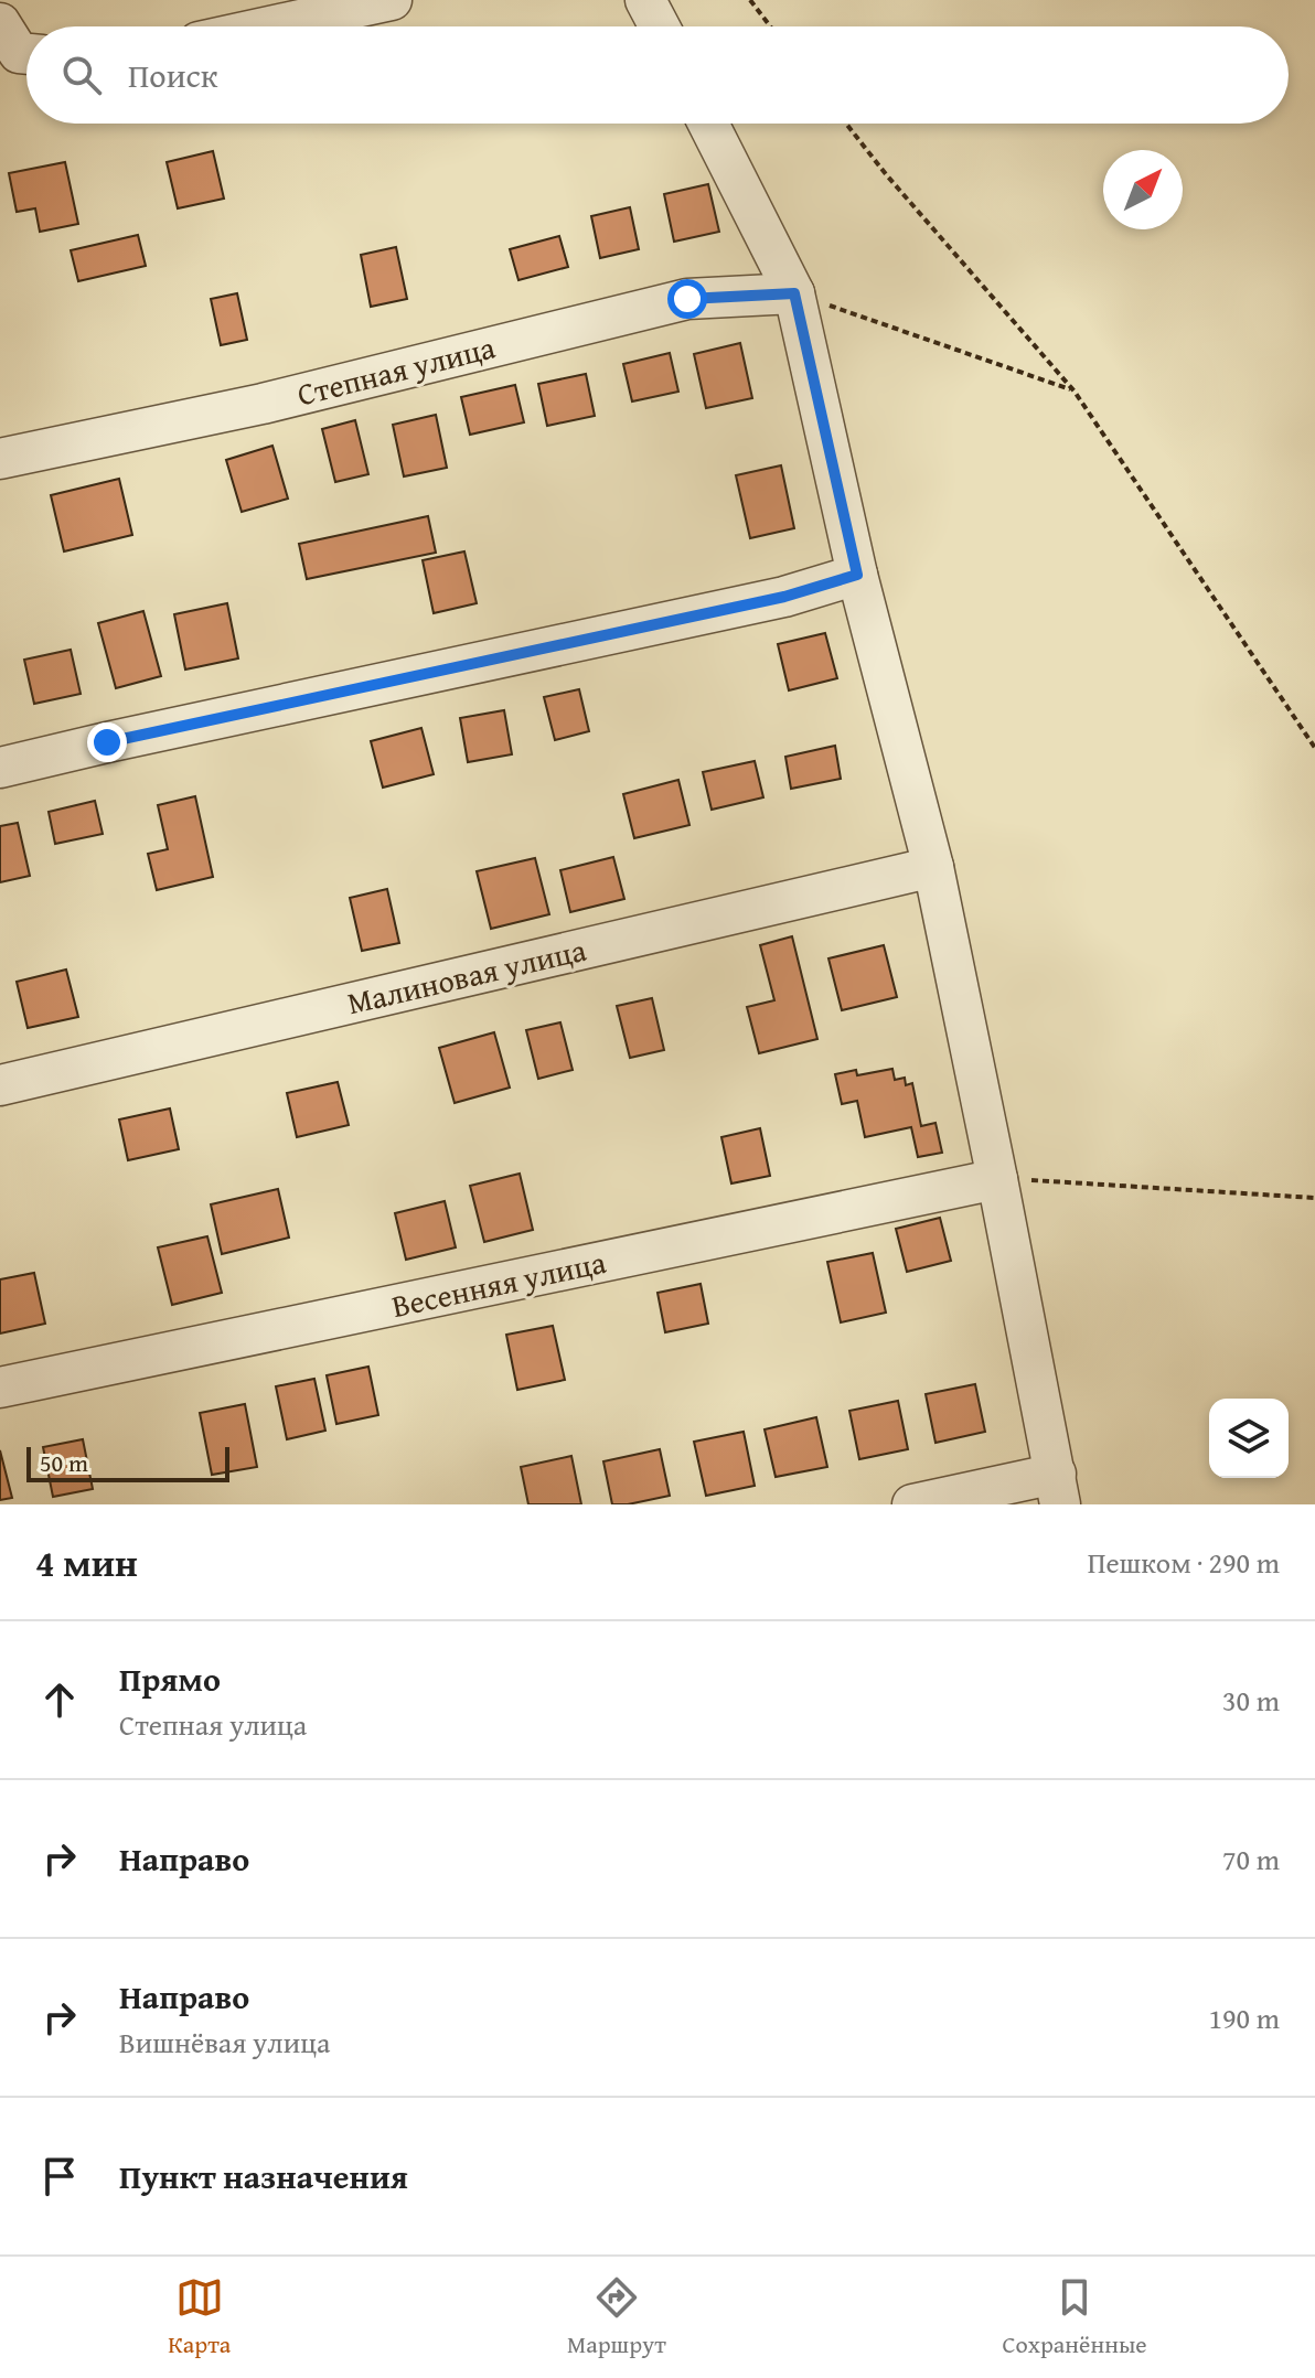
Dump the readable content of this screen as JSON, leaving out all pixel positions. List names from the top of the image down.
{
  "streets": {
    "street": ["Степная улица", "Малиновая улица", "Весенняя улица"]
  },
  "scale_bar": "50 m",
  "north": "top right",
  "page": {
    "search": "Поиск",
    "scale": "50 m",
    "heading": ["4 мин", "Пешком · 290 m"],
    "list": [
      ["Прямо", "Степная улица", "30 m"],
      ["Направо", "70 m"],
      ["Направо", "Вишнёвая улица", "190 m"],
      "Пункт назначения"
    ],
    "nav": ["Карта", "Маршрут", "Сохранённые"]
  }
}
